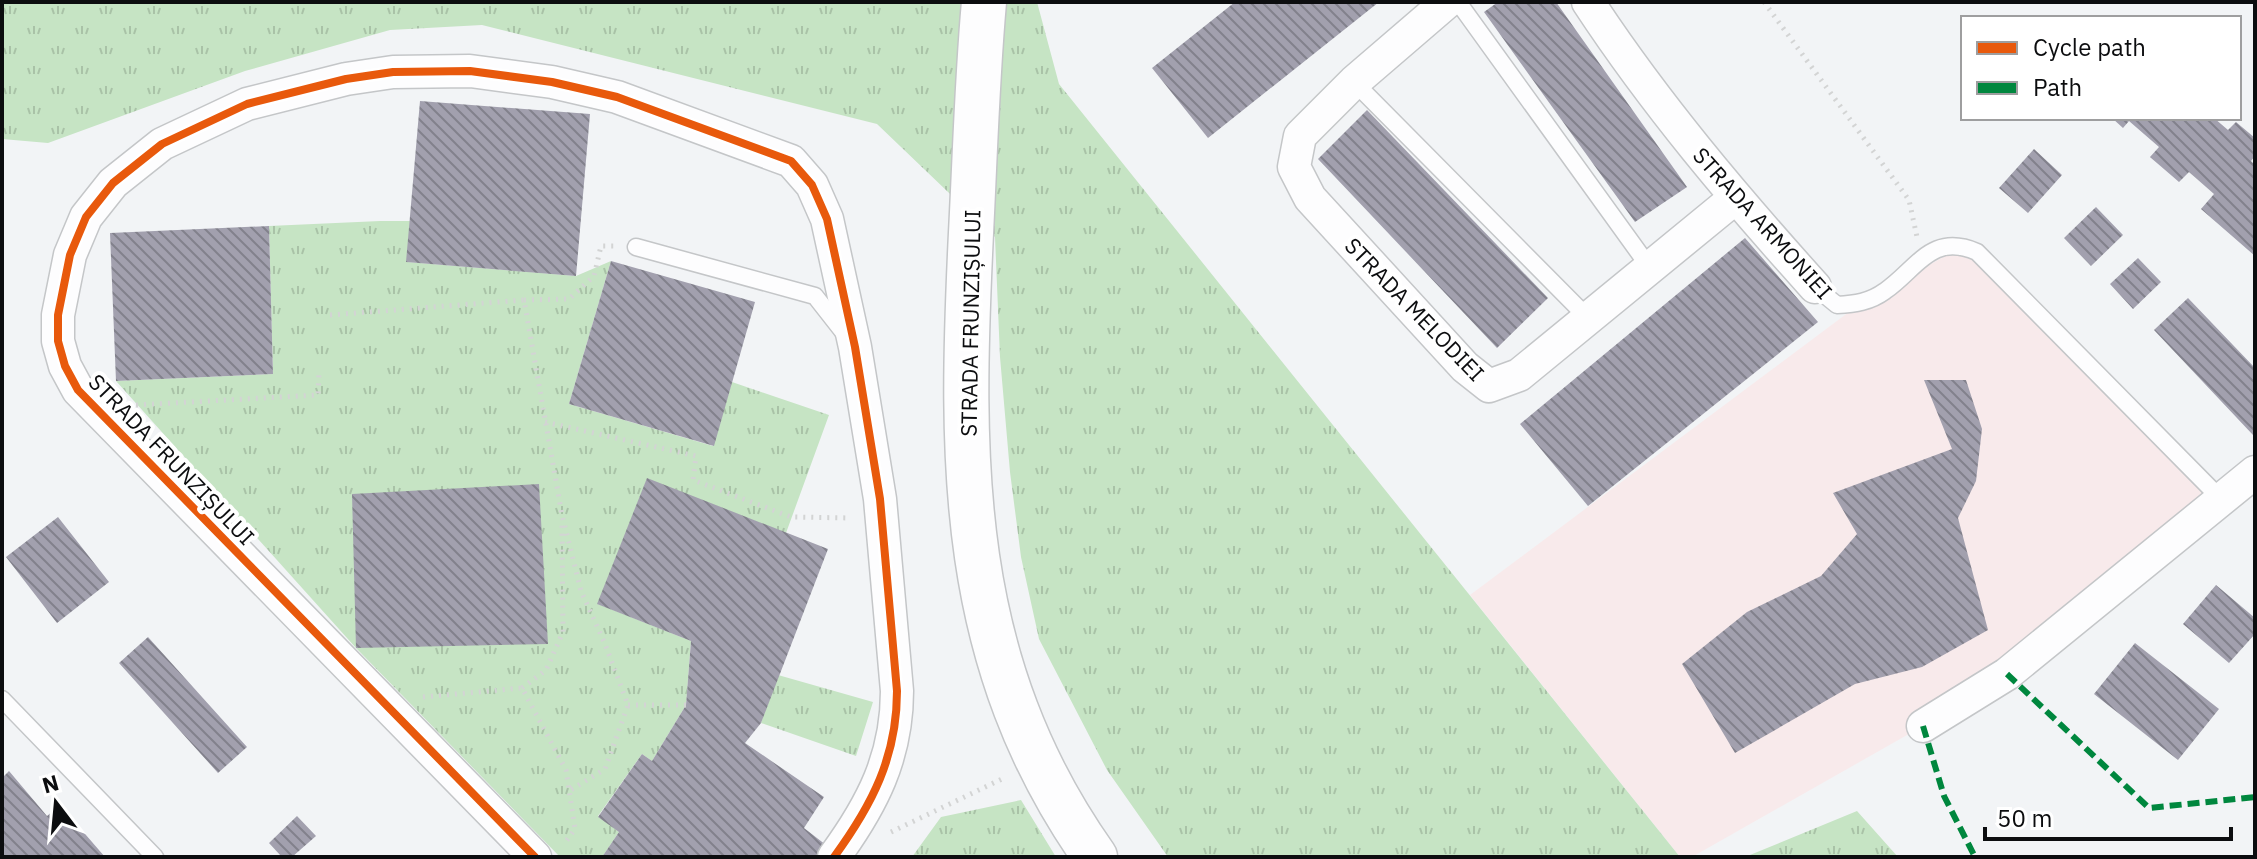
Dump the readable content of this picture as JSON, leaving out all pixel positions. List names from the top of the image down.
{
  "streets": {
    "main road": ["STRADA FRUNZIȘULUI"],
    "street": ["STRADA ARMONIEI", "STRADA MELODIEI"]
  },
  "crossings": [
    ["STRADA ARMONIEI", "STRADA MELODIEI"]
  ],
  "legend": ["Cycle path", "Path"],
  "scale_bar": "50 m",
  "north": "top"
}
